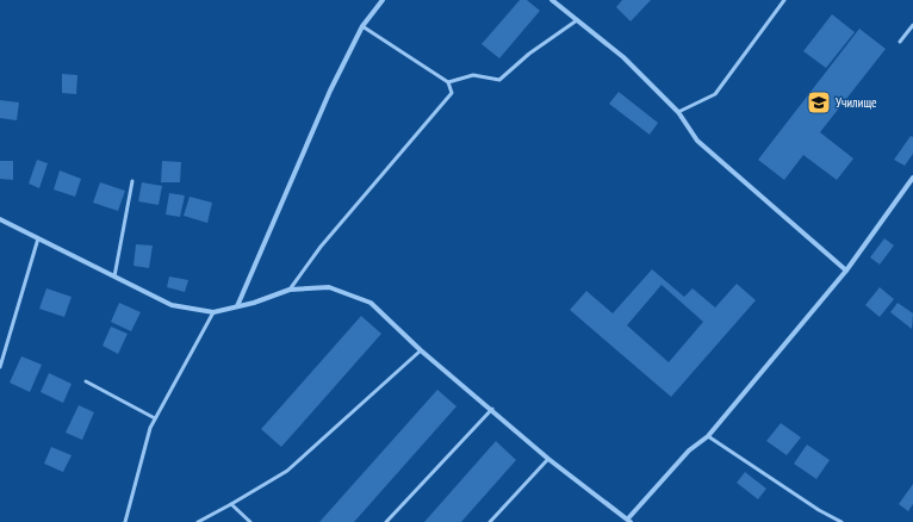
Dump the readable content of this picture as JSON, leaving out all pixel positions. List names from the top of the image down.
{
  "places": {
    "school or university": ["Училище"]
  }
}
